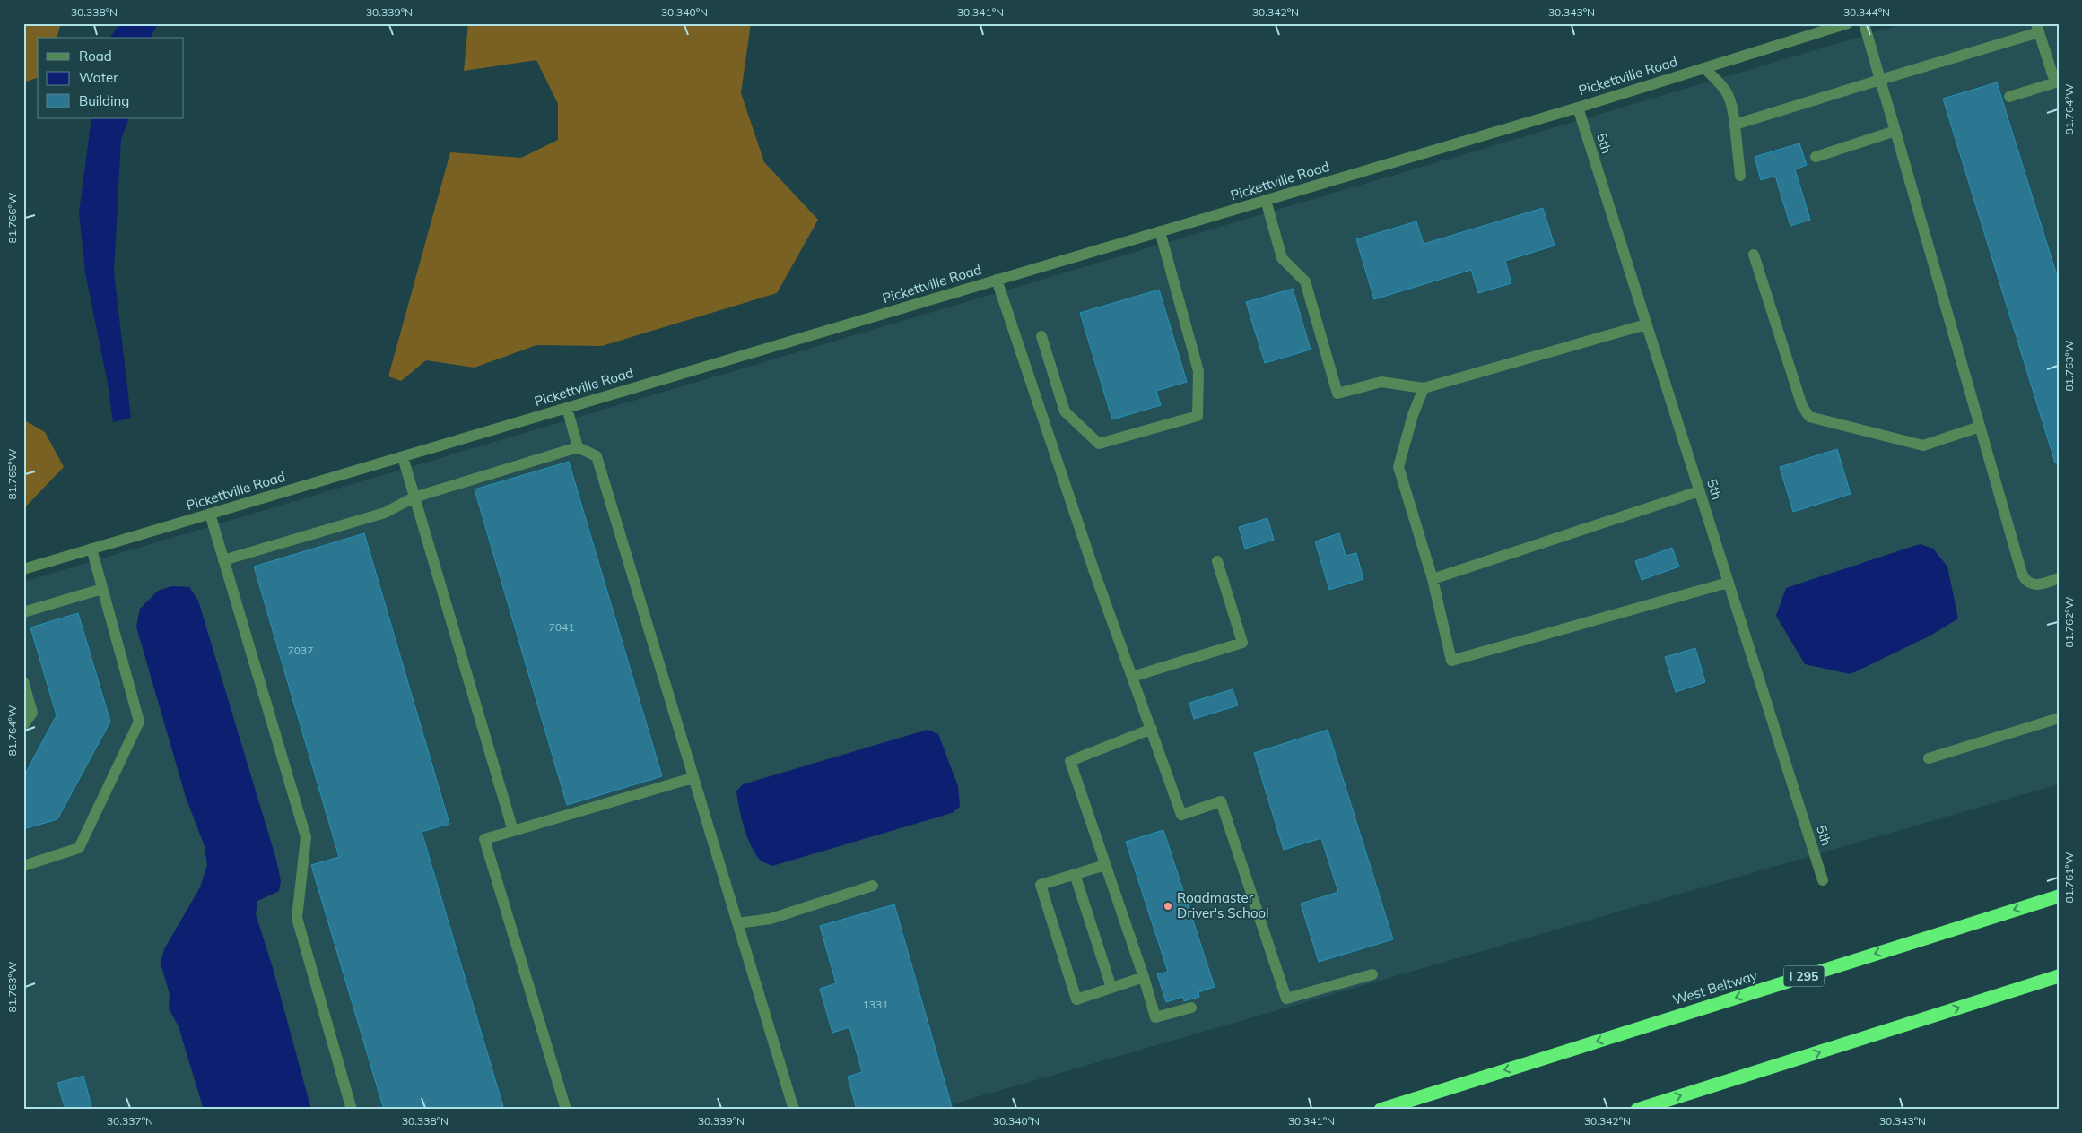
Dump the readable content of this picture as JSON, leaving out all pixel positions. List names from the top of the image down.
{
  "streets": {
    "highway": ["I 295", "West Beltway"],
    "street": ["Pickettville Road", "5th"]
  },
  "crossings": [
    ["Pickettville Road", "5th"]
  ],
  "places": ["Roadmaster Driver's School"],
  "house_numbers": ["7041", "7037", "1331"],
  "legend": ["Road", "Water", "Building"],
  "coordinates": [
    "30.338°N",
    "30.339°N",
    "30.340°N",
    "30.341°N",
    "30.342°N",
    "30.343°N",
    "30.344°N",
    "81.764°W",
    "81.766°W",
    "81.763°W",
    "81.765°W",
    "81.762°W",
    "81.761°W",
    "30.337°N"
  ]
}
